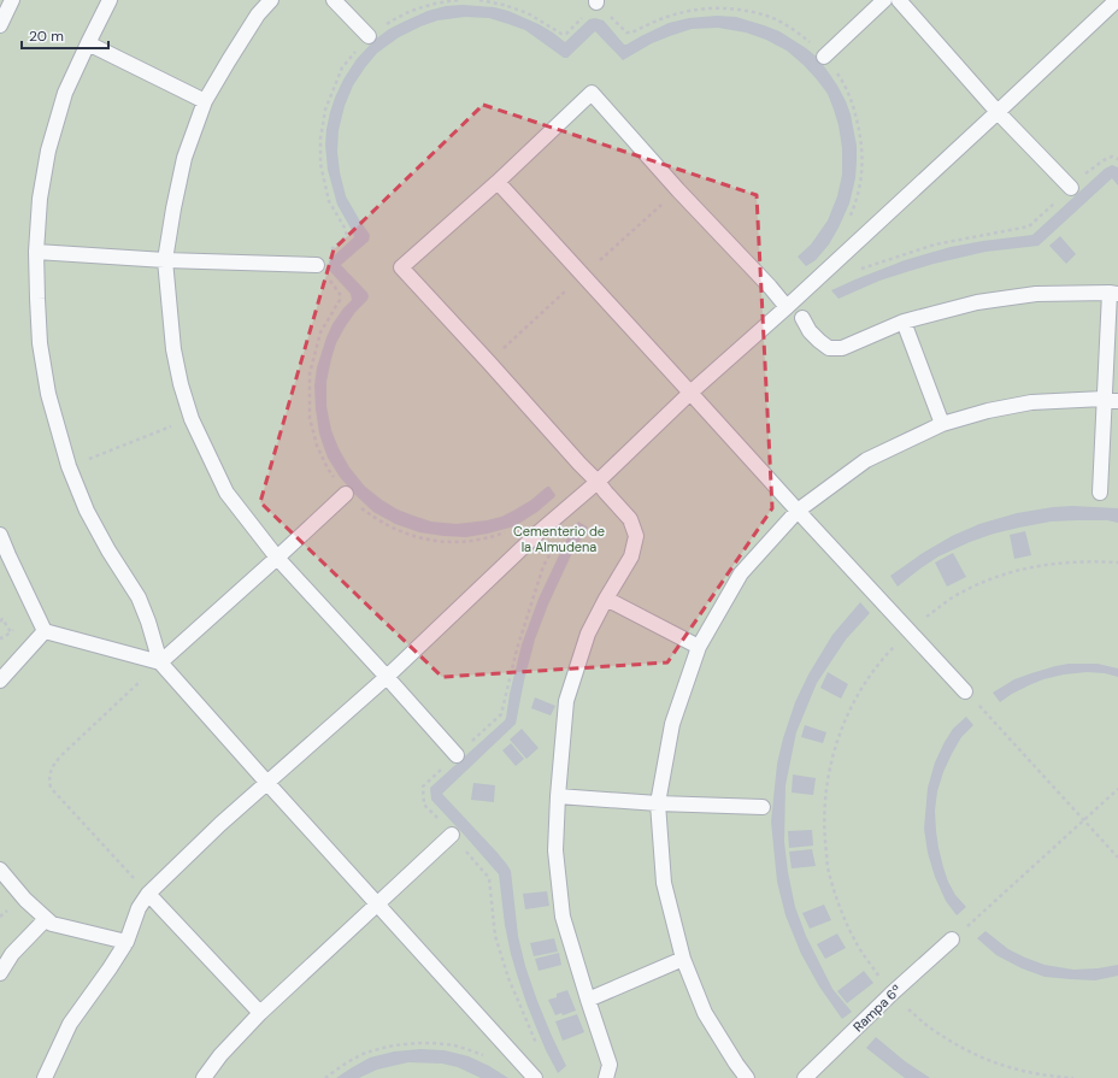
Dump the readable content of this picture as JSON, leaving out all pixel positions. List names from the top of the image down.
{
  "streets": {
    "lane": ["Rampa 6ª"]
  },
  "parks": ["Cementerio de la Almudena"],
  "scale_bar": "20 m"
}
